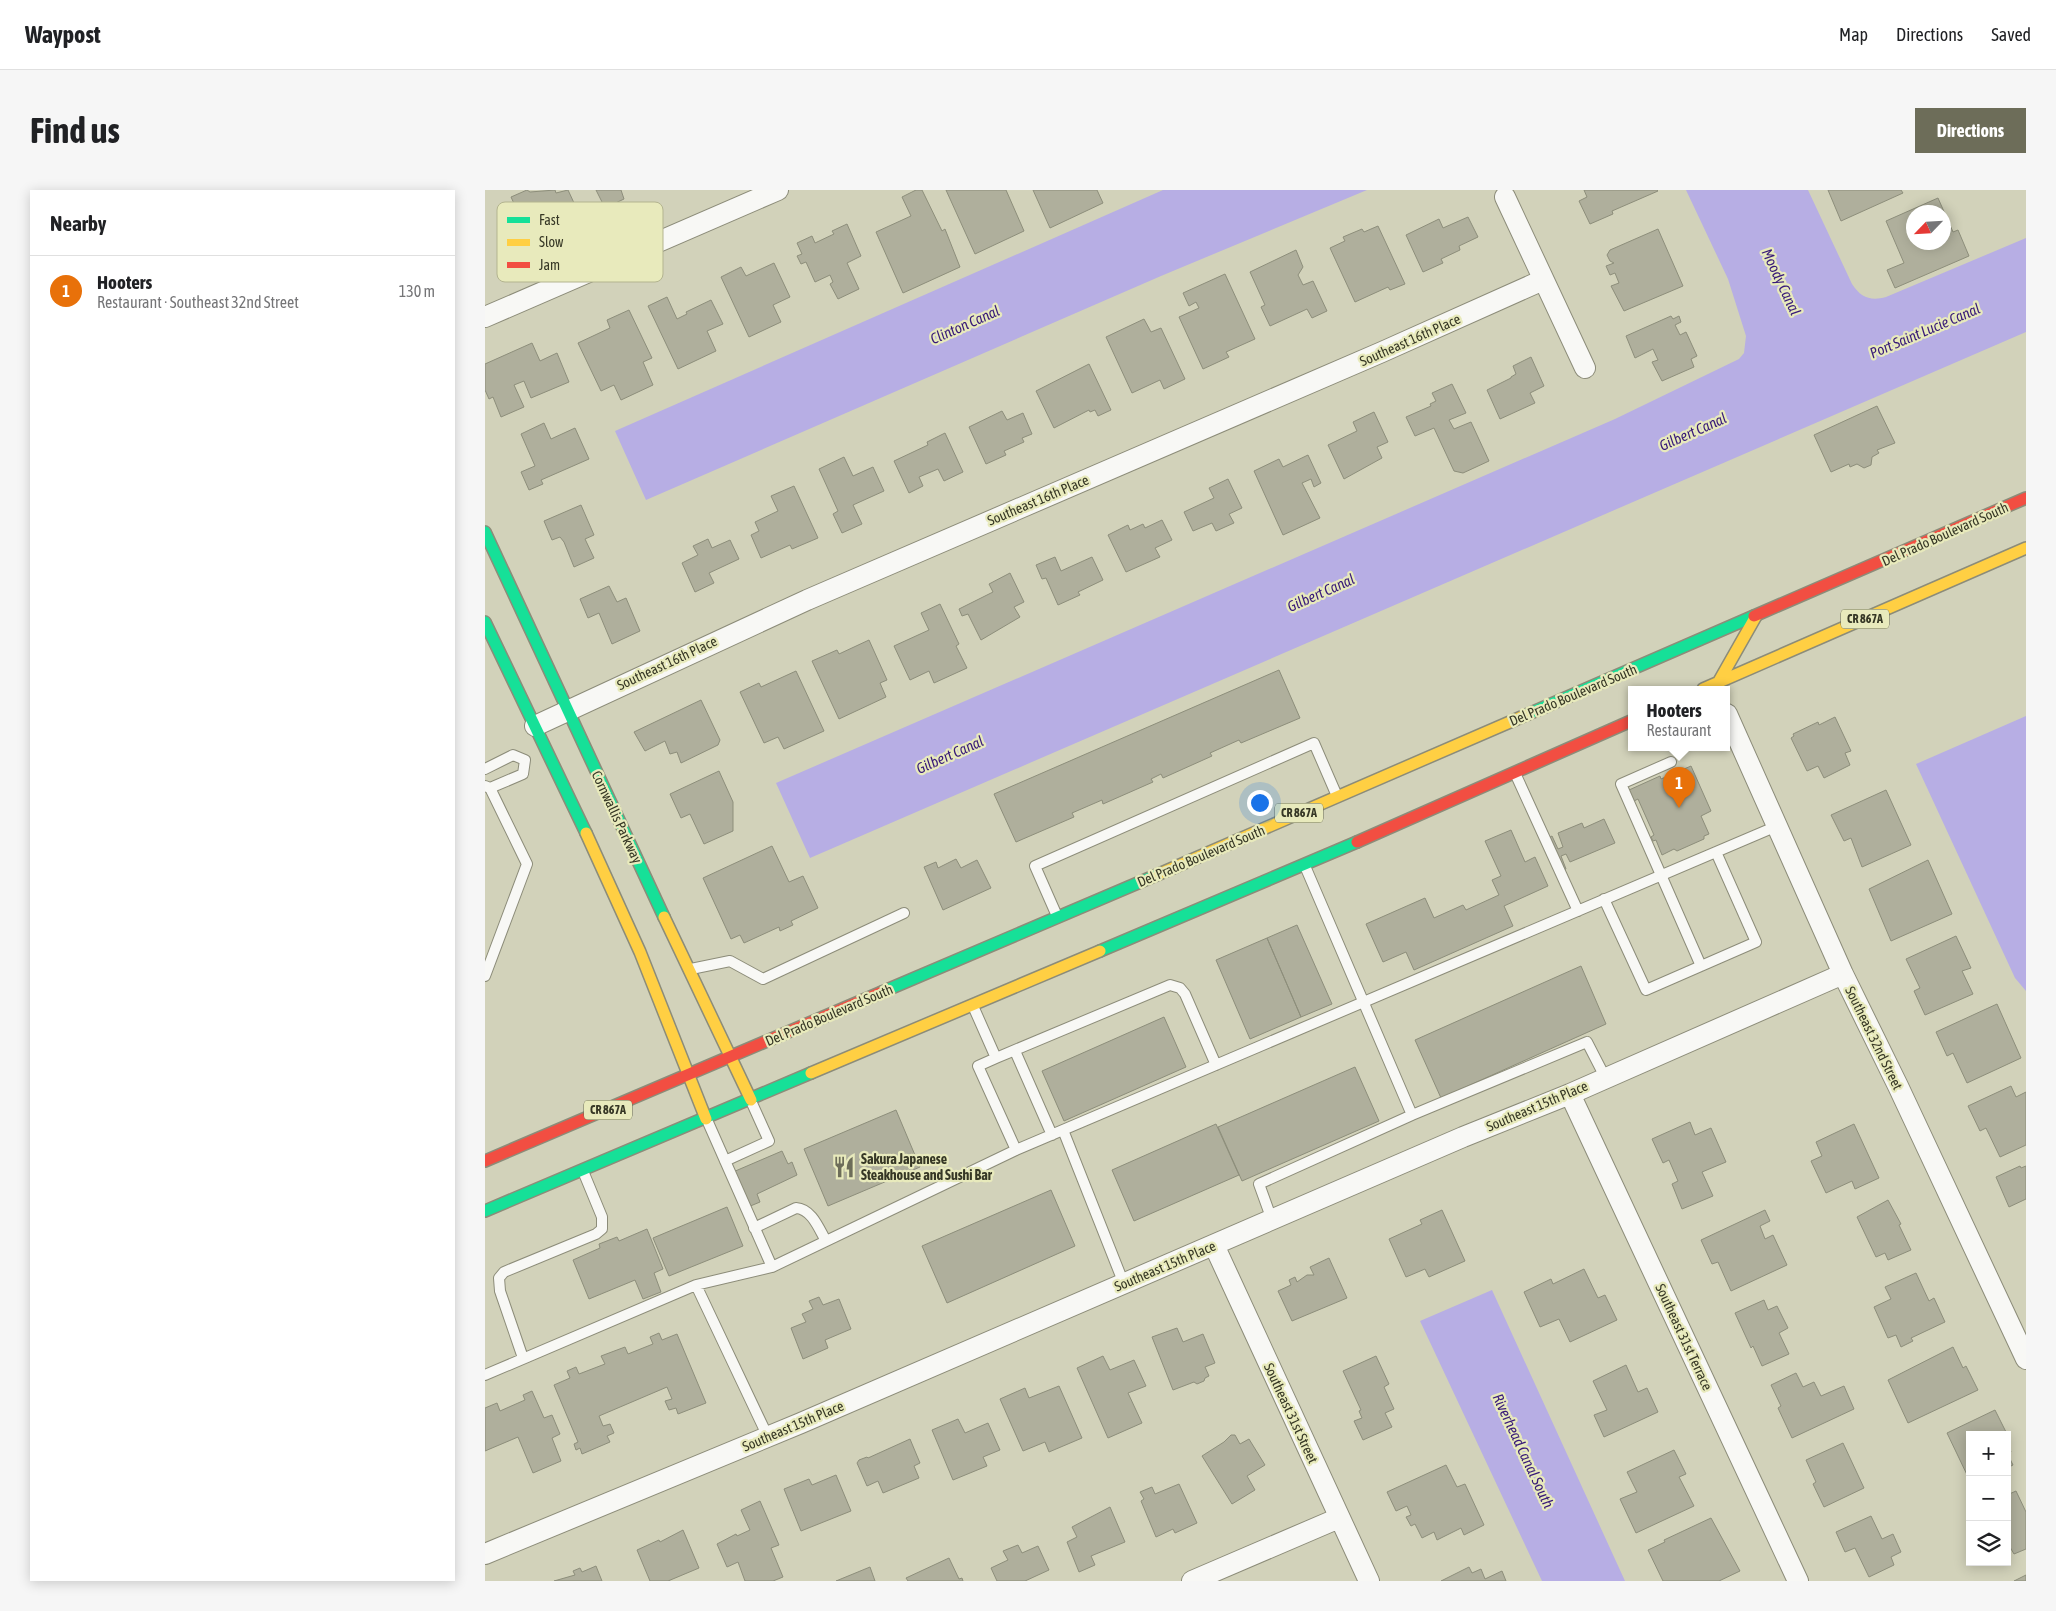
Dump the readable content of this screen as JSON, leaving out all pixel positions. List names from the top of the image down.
{
  "streets": {
    "main road": ["Del Prado Boulevard South", "CR 867A", "Cornwallis Parkway"],
    "street": [
      "Southeast 16th Place",
      "Southeast 32nd Street",
      "Southeast 15th Place",
      "Southeast 31st Terrace",
      "Southeast 31st Street"
    ]
  },
  "crossings": [
    ["Southeast 16th Place", "Cornwallis Parkway"],
    ["Del Prado Boulevard South", "Cornwallis Parkway"],
    ["Southeast 32nd Street", "Southeast 15th Place"],
    ["Southeast 15th Place", "Southeast 31st Terrace"],
    ["Southeast 15th Place", "Southeast 31st Street"]
  ],
  "water": [
    "Moody Canal",
    "Clinton Canal",
    "Port Saint Lucie Canal",
    "Gilbert Canal",
    "Riverhead Canal South"
  ],
  "places": {
    "restaurant": ["Sakura Japanese Steakhouse and Sushi Bar"]
  },
  "legend": ["Fast", "Slow", "Jam"],
  "north": "bottom left",
  "page": {
    "header": "Waypost",
    "nav": ["Map", "Directions", "Saved"],
    "buttons": "Directions",
    "title": "Find us",
    "heading": "Nearby",
    "list": [
      {
        "mark": "1",
        "name": "Hooters",
        "note": "Restaurant · Southeast 32nd Street",
        "value": "130 m"
      }
    ],
    "popup": ["Hooters", "Restaurant"],
    "pins": "1",
    "map_buttons": ["+", "−"]
  }
}
